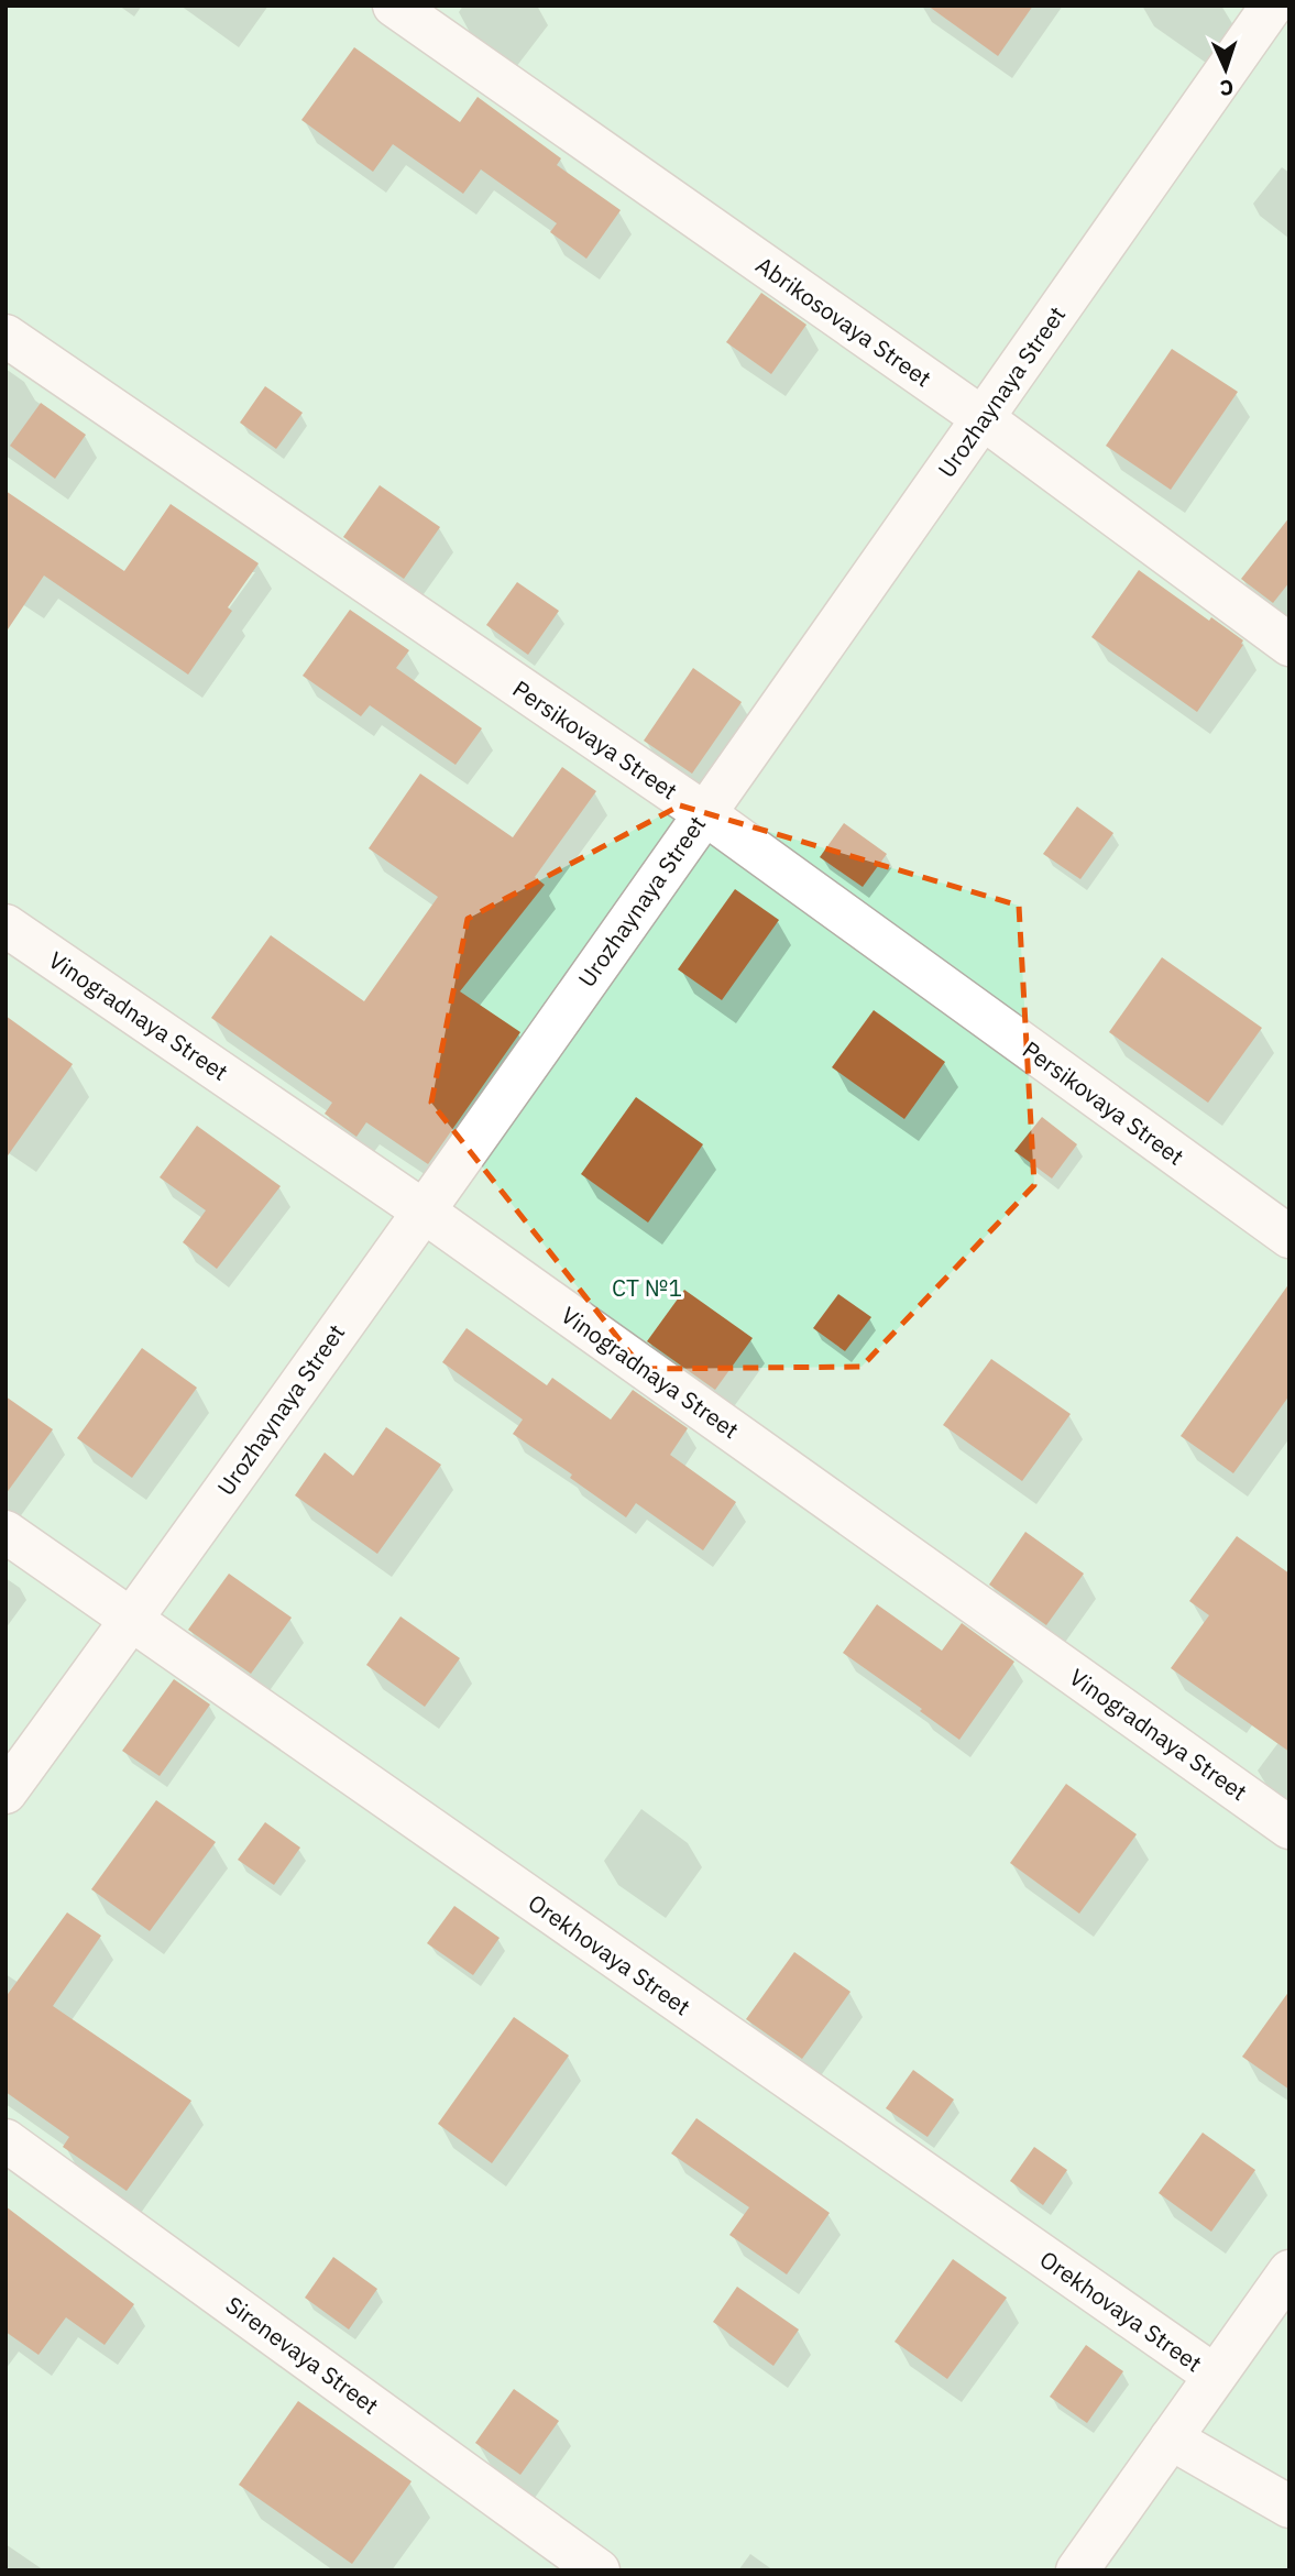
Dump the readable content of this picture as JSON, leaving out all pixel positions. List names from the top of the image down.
{
  "streets": {
    "street": [
      "Abrikosovaya Street",
      "Urozhaynaya Street",
      "Persikovaya Street",
      "Vinogradnaya Street",
      "Orekhovaya Street",
      "Sirenevaya Street"
    ]
  },
  "crossings": [
    ["Abrikosovaya Street", "Urozhaynaya Street"],
    ["Urozhaynaya Street", "Persikovaya Street"],
    ["Urozhaynaya Street", "Vinogradnaya Street"],
    ["Urozhaynaya Street", "Orekhovaya Street"]
  ],
  "parks": ["СТ №1"],
  "north": "bottom"
}
